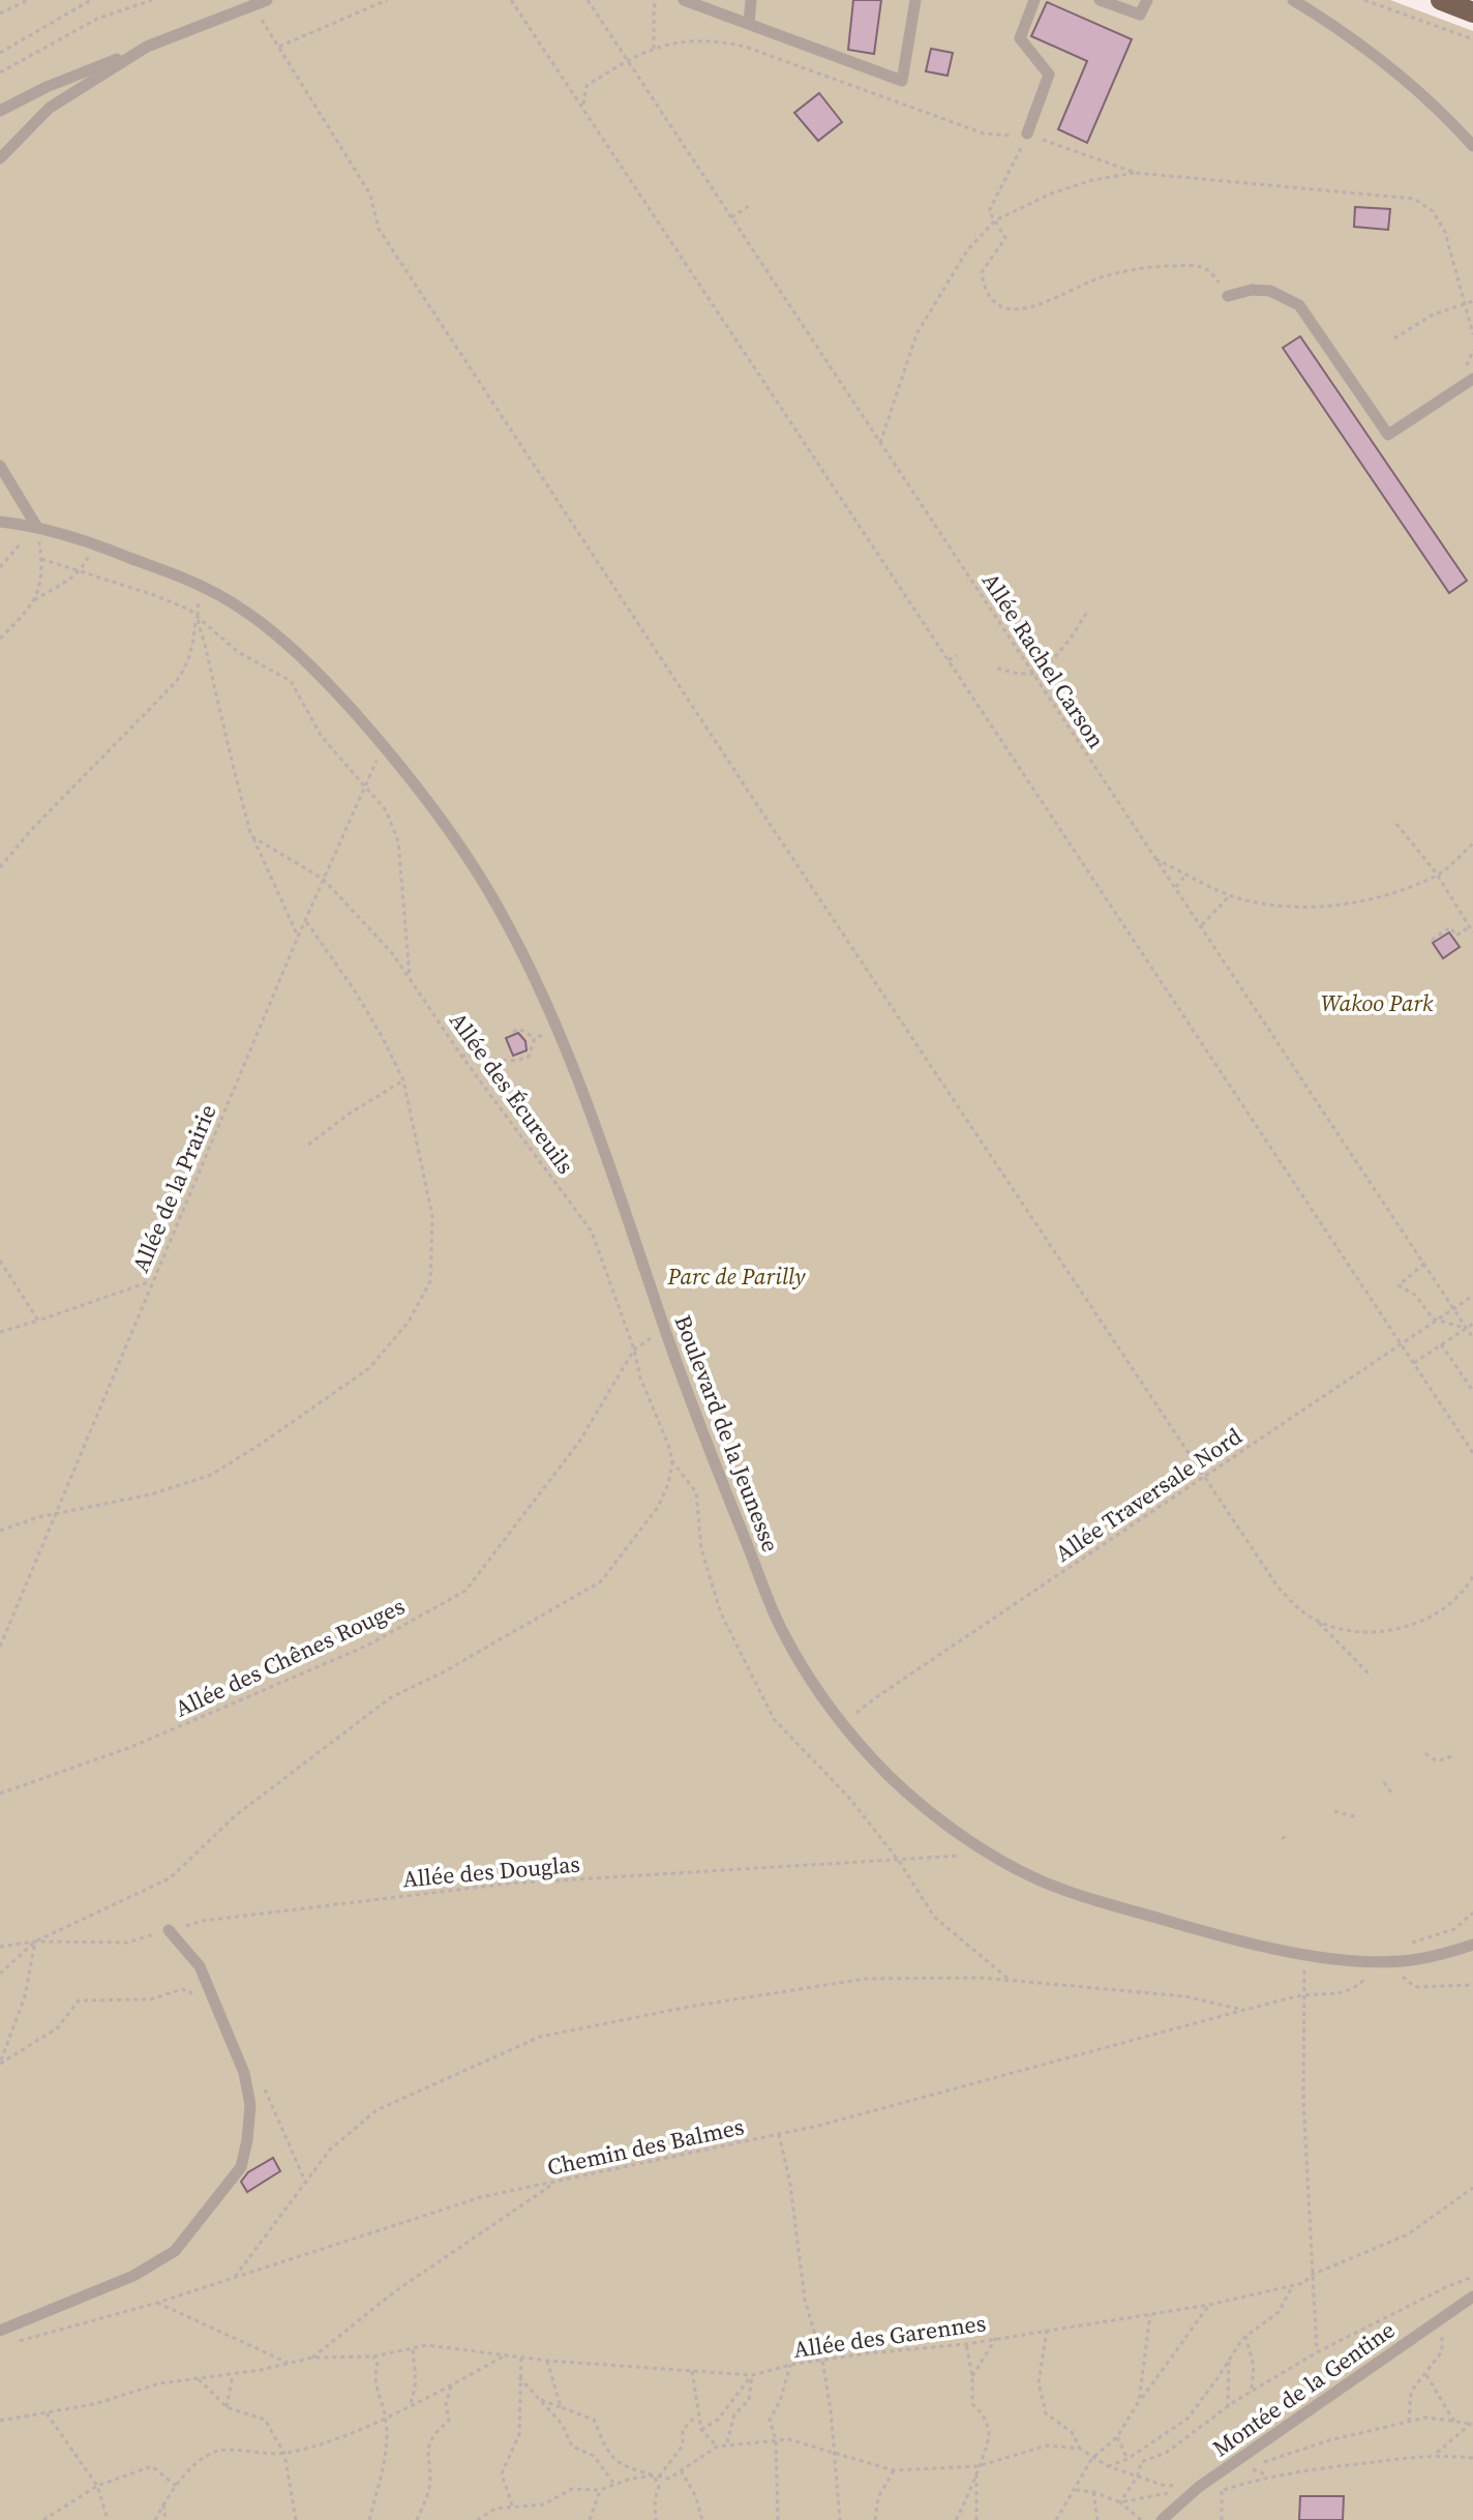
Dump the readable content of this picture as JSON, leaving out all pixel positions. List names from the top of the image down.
{
  "streets": {
    "lane": ["Boulevard de la Jeunesse", "Montée de la Gentine"],
    "path": [
      "Allée Rachel Carson",
      "Allée des Écureuils",
      "Allée de la Prairie",
      "Allée Traversale Nord",
      "Allée des Chênes Rouges",
      "Allée des Douglas",
      "Chemin des Balmes",
      "Allée des Garennes"
    ]
  },
  "crossings": [
    ["Allée Rachel Carson", "Allée Traversale Nord"],
    ["Allée des Écureuils", "Allée de la Prairie"],
    ["Allée des Écureuils", "Allée des Chênes Rouges"],
    ["Allée des Écureuils", "Allée des Douglas"],
    ["Allée de la Prairie", "Boulevard de la Jeunesse"],
    ["Boulevard de la Jeunesse", "Allée Traversale Nord"],
    ["Boulevard de la Jeunesse", "Allée des Chênes Rouges"],
    ["Boulevard de la Jeunesse", "Allée des Douglas"],
    ["Boulevard de la Jeunesse", "Chemin des Balmes"]
  ],
  "parks": ["Wakoo Park", "Parc de Parilly"]
}
